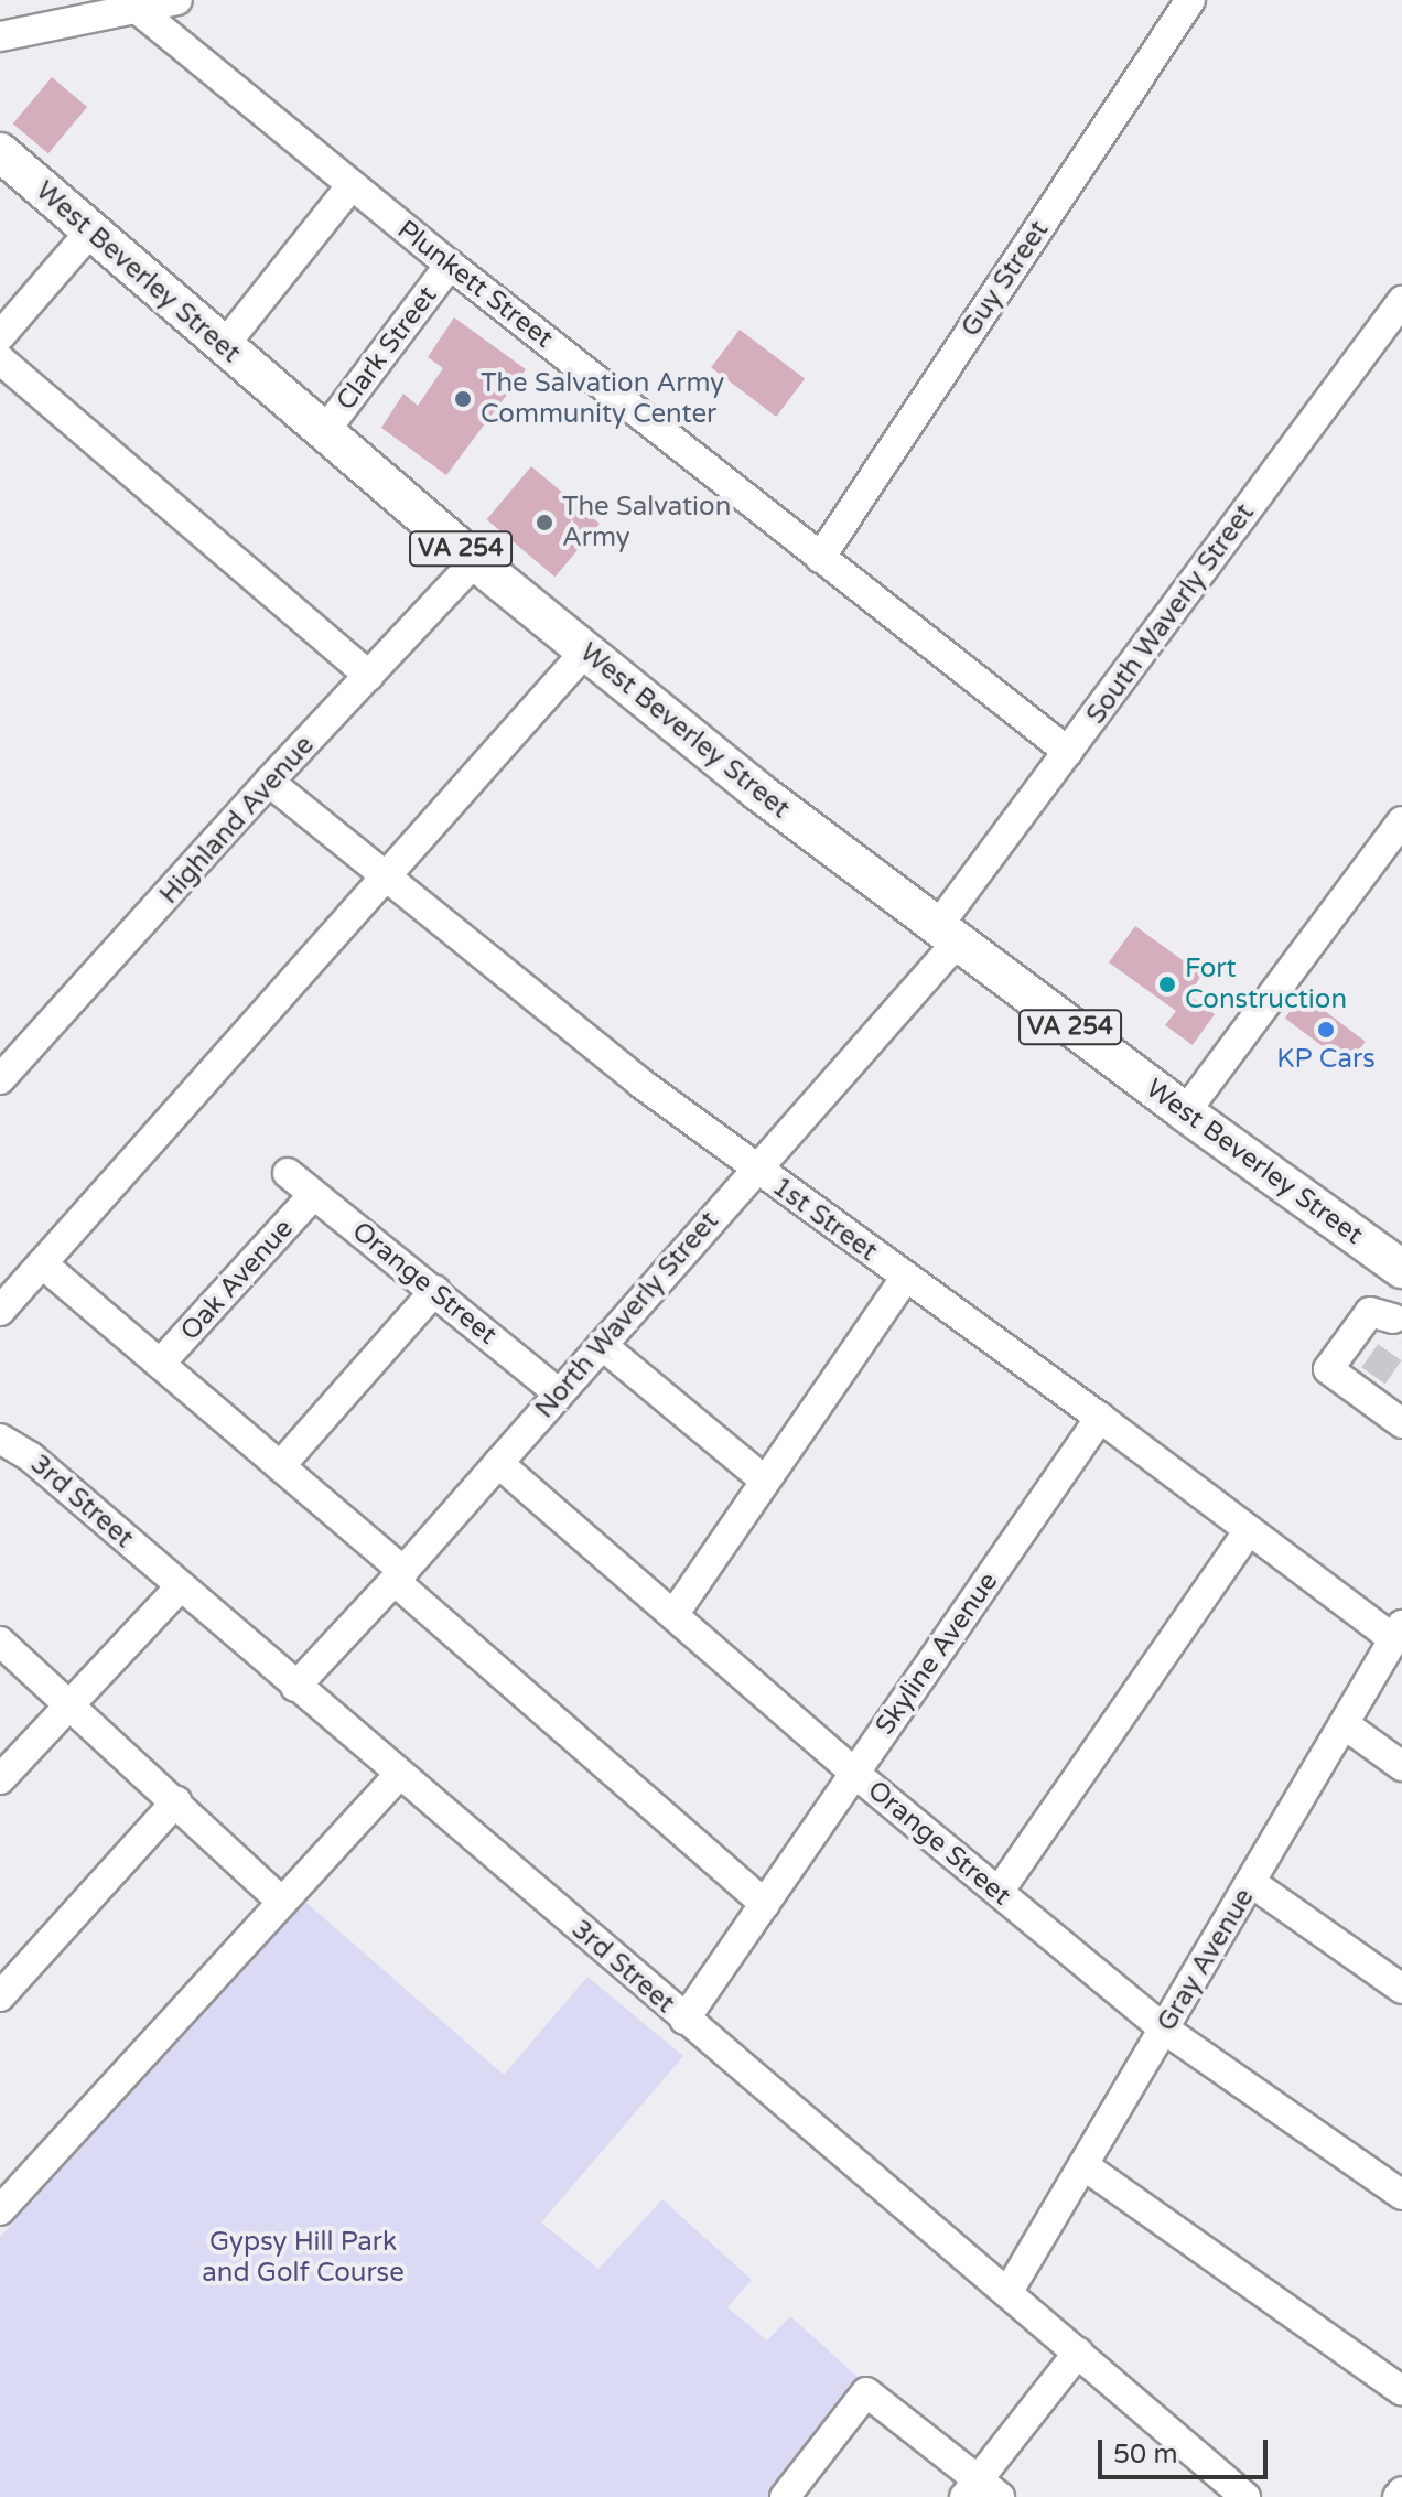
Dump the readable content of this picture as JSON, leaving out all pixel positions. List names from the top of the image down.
{
  "streets": {
    "main road": ["West Beverley Street", "VA 254"],
    "street": [
      "Guy Street",
      "Plunkett Street",
      "Clark Street",
      "South Waverly Street",
      "Highland Avenue",
      "1st Street",
      "Oak Avenue",
      "Orange Street",
      "North Waverly Street",
      "3rd Street",
      "Skyline Avenue",
      "Gray Avenue"
    ]
  },
  "crossings": [
    ["West Beverley Street", "Clark Street"],
    ["West Beverley Street", "South Waverly Street"],
    ["West Beverley Street", "Highland Avenue"],
    ["West Beverley Street", "North Waverly Street"],
    ["Guy Street", "Plunkett Street"],
    ["Plunkett Street", "Clark Street"],
    ["Plunkett Street", "South Waverly Street"],
    ["South Waverly Street", "North Waverly Street"],
    ["Highland Avenue", "1st Street"],
    ["1st Street", "North Waverly Street"],
    ["1st Street", "Skyline Avenue"],
    ["1st Street", "Gray Avenue"],
    ["Oak Avenue", "Orange Street"],
    ["Orange Street", "North Waverly Street"],
    ["Orange Street", "Skyline Avenue"],
    ["Orange Street", "Gray Avenue"],
    ["North Waverly Street", "3rd Street"],
    ["3rd Street", "Skyline Avenue"],
    ["3rd Street", "Gray Avenue"]
  ],
  "parks": ["Gypsy Hill Park and Golf Course"],
  "places": [
    "The Salvation Army Community Center",
    "The Salvation Army",
    "Fort Construction",
    "KP Cars"
  ],
  "scale_bar": "50 m"
}
